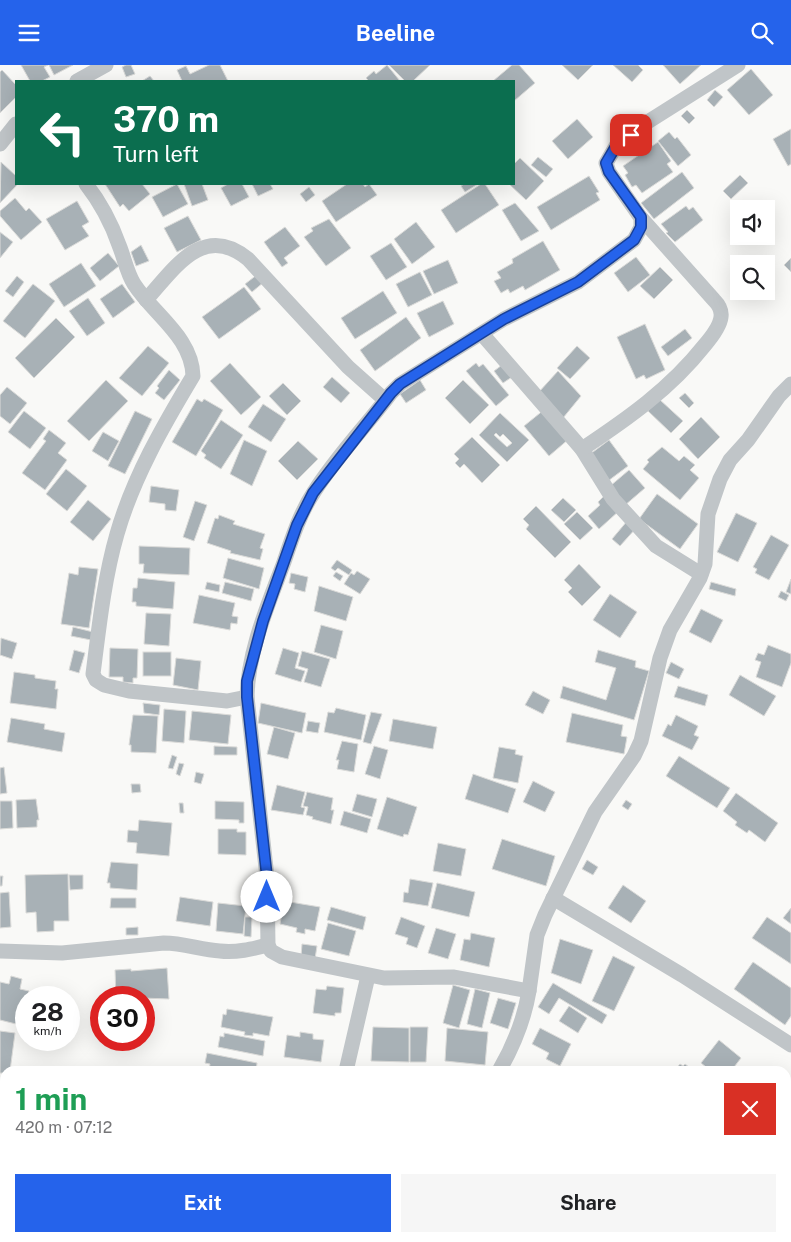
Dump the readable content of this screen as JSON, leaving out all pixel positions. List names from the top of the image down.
{
  "page": {
    "header": "Beeline",
    "turn": ["370 m", "Turn left"],
    "speed": "28 km/h",
    "limit": "30",
    "heading": ["1 min", "420 m · 07:12"],
    "buttons": ["Exit", "Share"]
  }
}
